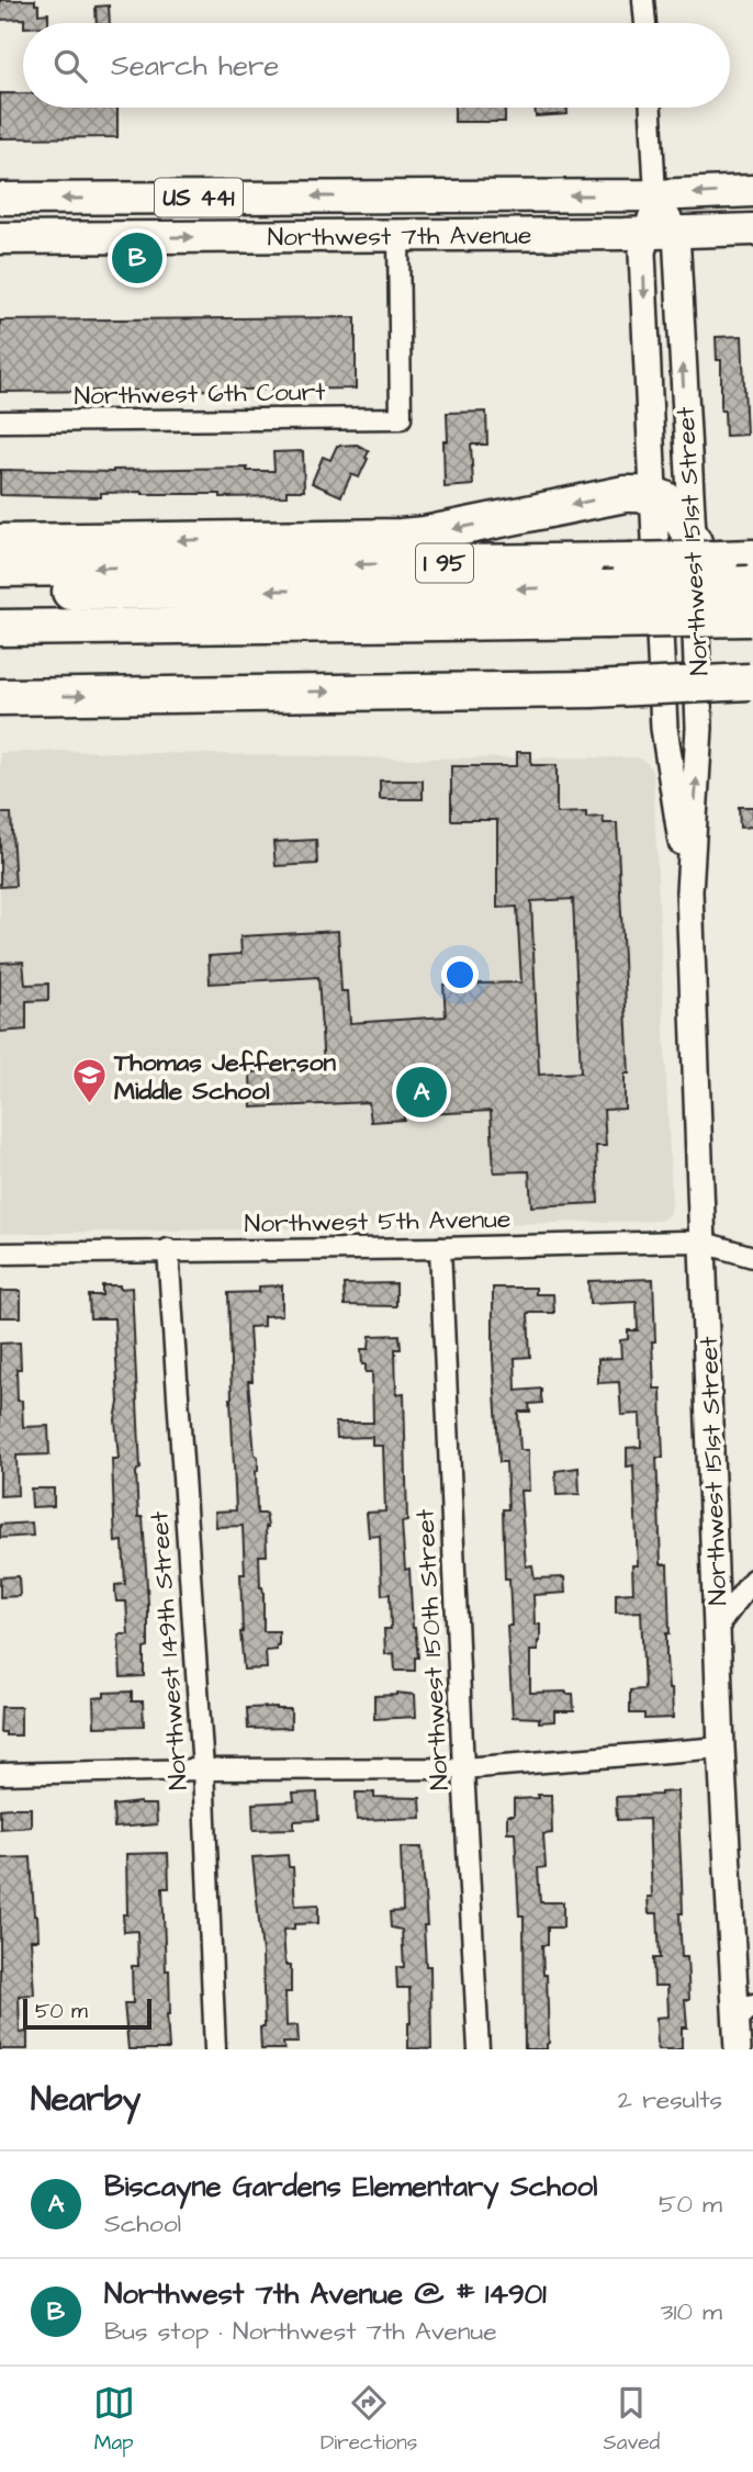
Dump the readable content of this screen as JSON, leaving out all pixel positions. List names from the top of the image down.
{
  "streets": {
    "highway": ["I 95"],
    "main road": ["US 441", "Northwest 7th Avenue"],
    "street": [
      "Northwest 6th Court",
      "Northwest 151st Street",
      "Northwest 5th Avenue",
      "Northwest 150th Street",
      "Northwest 149th Street"
    ]
  },
  "crossings": [
    ["Northwest 7th Avenue", "Northwest 6th Court"],
    ["Northwest 7th Avenue", "Northwest 151st Street"],
    ["Northwest 151st Street", "I 95"],
    ["Northwest 151st Street", "Northwest 5th Avenue"],
    ["Northwest 5th Avenue", "Northwest 150th Street"],
    ["Northwest 5th Avenue", "Northwest 149th Street"]
  ],
  "places": {
    "school or university": ["Thomas Jefferson Middle School"]
  },
  "scale_bar": "50 m",
  "page": {
    "search": "Search here",
    "pins": ["B", "A"],
    "scale": "50 m",
    "heading": ["Nearby", "2 results"],
    "list": [
      {
        "mark": "A",
        "name": "Biscayne Gardens Elementary School",
        "note": "School",
        "value": "50 m"
      },
      {
        "mark": "B",
        "name": "Northwest 7th Avenue @ # 14901",
        "note": "Bus stop · Northwest 7th Avenue",
        "value": "310 m"
      }
    ],
    "nav": ["Map", "Directions", "Saved"]
  }
}
